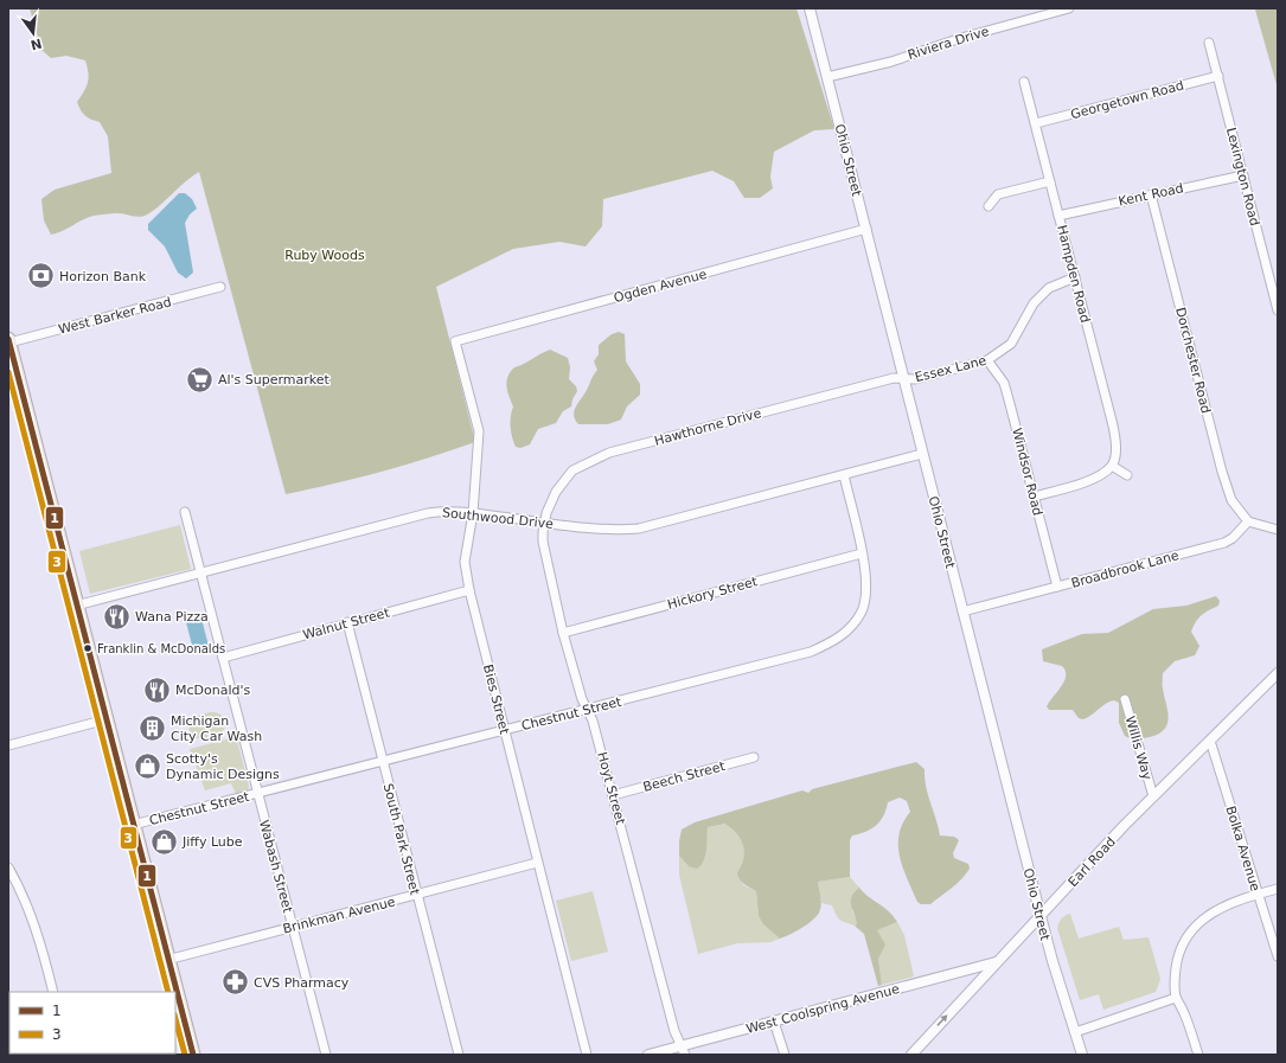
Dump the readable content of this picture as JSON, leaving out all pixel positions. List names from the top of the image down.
{
  "streets": {
    "street": [
      "Riviera Drive",
      "Georgetown Road",
      "Ohio Street",
      "Lexington Road",
      "Kent Road",
      "Hampden Road",
      "Ogden Avenue",
      "West Barker Road",
      "Dorchester Road",
      "Essex Lane",
      "Hawthorne Drive",
      "Windsor Road",
      "Southwood Drive",
      "Broadbrook Lane",
      "Hickory Street",
      "Walnut Street",
      "Bies Street",
      "Chestnut Street",
      "Willis Way",
      "Beech Street",
      "Hoyt Street",
      "South Park Street",
      "Bolka Avenue",
      "Earl Road",
      "Wabash Street",
      "Brinkman Avenue",
      "West Coolspring Avenue"
    ]
  },
  "crossings": [
    ["Riviera Drive", "Ohio Street"],
    ["Georgetown Road", "Lexington Road"],
    ["Georgetown Road", "Hampden Road"],
    ["Ohio Street", "Ogden Avenue"],
    ["Ohio Street", "Essex Lane"],
    ["Ohio Street", "Hawthorne Drive"],
    ["Ohio Street", "Southwood Drive"],
    ["Ohio Street", "Broadbrook Lane"],
    ["Ohio Street", "Earl Road"],
    ["Lexington Road", "Kent Road"],
    ["Kent Road", "Hampden Road"],
    ["Kent Road", "Dorchester Road"],
    ["Hampden Road", "Essex Lane"],
    ["Ogden Avenue", "Bies Street"],
    ["Dorchester Road", "Broadbrook Lane"],
    ["Essex Lane", "Hawthorne Drive"],
    ["Essex Lane", "Windsor Road"],
    ["Hawthorne Drive", "Southwood Drive"],
    ["Hawthorne Drive", "Hoyt Street"],
    ["Windsor Road", "Broadbrook Lane"],
    ["Southwood Drive", "Bies Street"],
    ["Southwood Drive", "Chestnut Street"],
    ["Southwood Drive", "Hoyt Street"],
    ["Southwood Drive", "Wabash Street"],
    ["Hickory Street", "Chestnut Street"],
    ["Hickory Street", "Hoyt Street"],
    ["Walnut Street", "Bies Street"],
    ["Walnut Street", "South Park Street"],
    ["Walnut Street", "Wabash Street"],
    ["Bies Street", "Chestnut Street"],
    ["Bies Street", "Brinkman Avenue"],
    ["Chestnut Street", "Hoyt Street"],
    ["Chestnut Street", "South Park Street"],
    ["Chestnut Street", "Wabash Street"],
    ["Willis Way", "Earl Road"],
    ["Beech Street", "Hoyt Street"],
    ["Hoyt Street", "West Coolspring Avenue"],
    ["South Park Street", "Brinkman Avenue"],
    ["Bolka Avenue", "Earl Road"],
    ["Earl Road", "West Coolspring Avenue"],
    ["Wabash Street", "Brinkman Avenue"]
  ],
  "parks": ["Ruby Woods"],
  "places": {
    "bank": ["Horizon Bank"],
    "supermarket": ["Al's Supermarket"],
    "restaurant": ["Wana Pizza", "McDonald's"],
    "other": ["Franklin & McDonalds"],
    "building": ["Michigan City Car Wash"],
    "shop": ["Scotty's Dynamic Designs", "Jiffy Lube"],
    "pharmacy": ["CVS Pharmacy"]
  },
  "lines": ["transit line 1", "transit line 3"],
  "legend": ["1", "3"],
  "north": "bottom"
}
